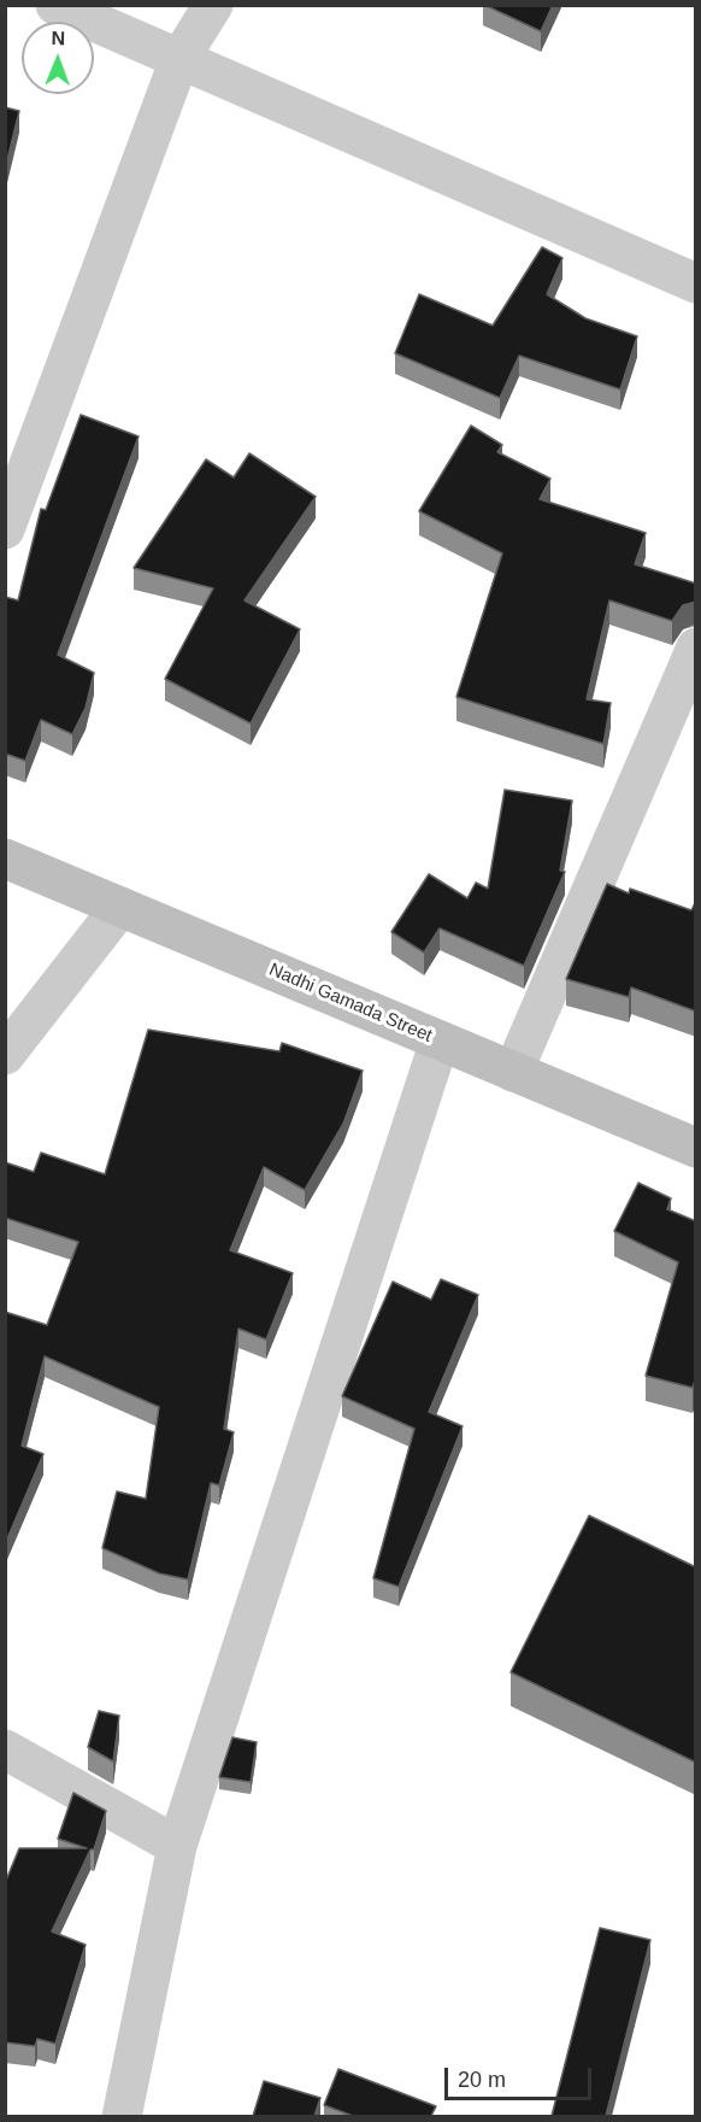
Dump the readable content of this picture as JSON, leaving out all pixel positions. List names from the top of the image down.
{
  "streets": {
    "street": ["Nadhi Gamada Street"]
  },
  "scale_bar": "20 m",
  "north": "top"
}
